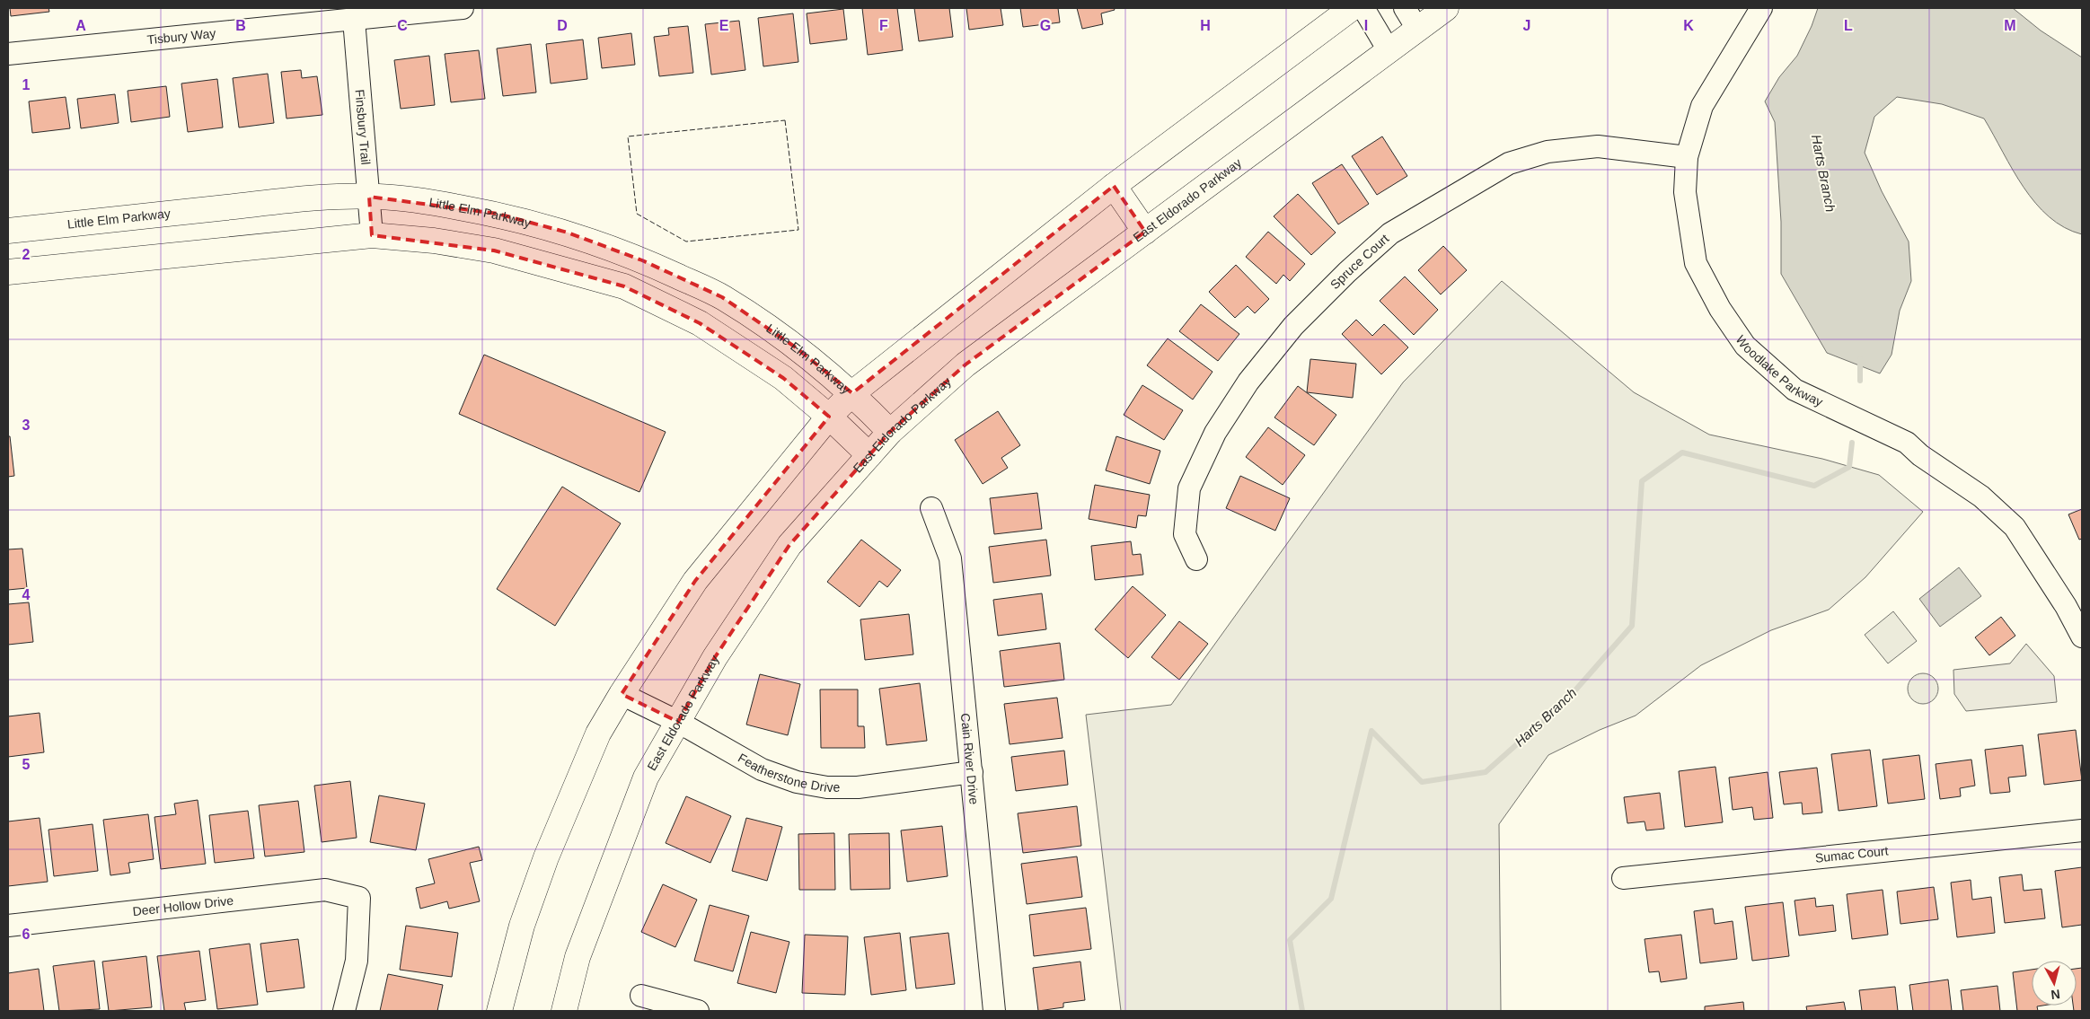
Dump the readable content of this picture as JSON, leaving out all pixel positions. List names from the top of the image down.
{
  "streets": {
    "main road": ["East Eldorado Parkway", "Little Elm Parkway"],
    "street": [
      "Tisbury Way",
      "Finsbury Trail",
      "Spruce Court",
      "Woodlake Parkway",
      "Cain River Drive",
      "Featherstone Drive",
      "Sumac Court",
      "Deer Hollow Drive"
    ]
  },
  "crossings": [
    ["Tisbury Way", "Finsbury Trail"],
    ["Finsbury Trail", "Little Elm Parkway"],
    ["East Eldorado Parkway", "Little Elm Parkway"],
    ["East Eldorado Parkway", "Featherstone Drive"],
    ["Spruce Court", "Woodlake Parkway"],
    ["Cain River Drive", "Featherstone Drive"]
  ],
  "water": ["Harts Branch"],
  "north": "bottom",
  "grid": {
    "columns": [
      "A",
      "B",
      "C",
      "D",
      "E",
      "F",
      "G",
      "H",
      "I",
      "J",
      "K",
      "L",
      "M"
    ],
    "rows": [
      "1",
      "2",
      "3",
      "4",
      "5",
      "6"
    ]
  }
}
